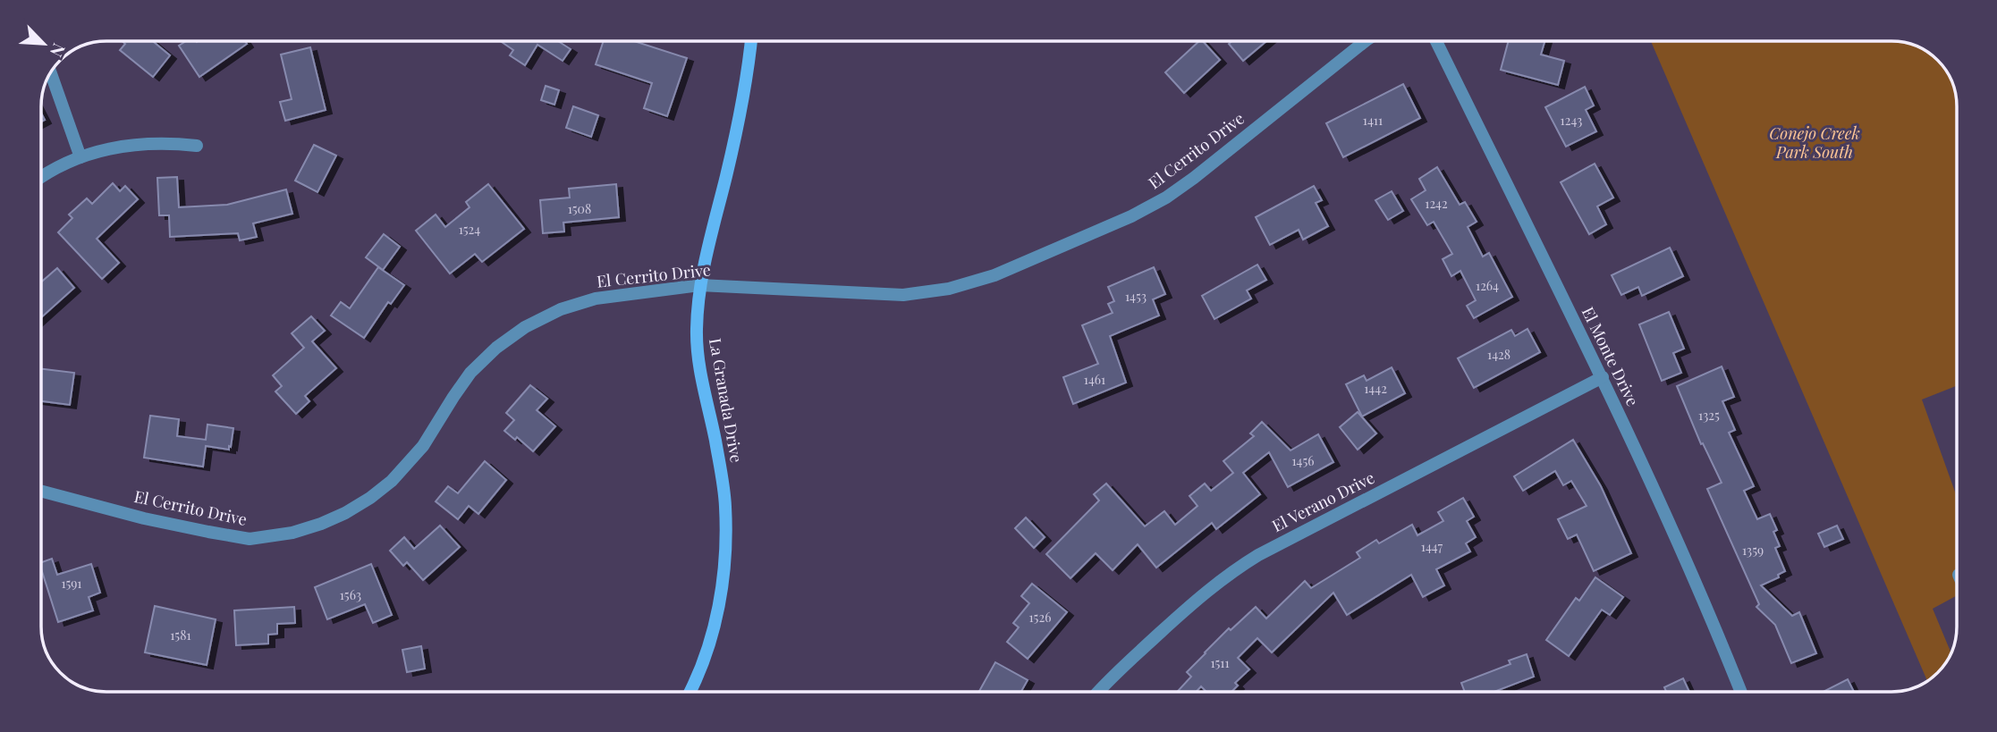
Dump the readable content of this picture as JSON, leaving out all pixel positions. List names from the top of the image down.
{
  "streets": {
    "street": [
      "El Cerrito Drive",
      "El Monte Drive",
      "La Granada Drive",
      "El Verano Drive"
    ]
  },
  "crossings": [
    ["El Cerrito Drive", "La Granada Drive"],
    ["El Monte Drive", "El Verano Drive"]
  ],
  "parks": ["Conejo Creek Park South"],
  "house_numbers": [
    "1411",
    "1243",
    "1242",
    "1508",
    "1524",
    "1264",
    "1453",
    "1428",
    "1461",
    "1442",
    "1325",
    "1456",
    "1447",
    "1359",
    "1591",
    "1563",
    "1526",
    "1581",
    "1511"
  ],
  "north": "bottom right"
}
